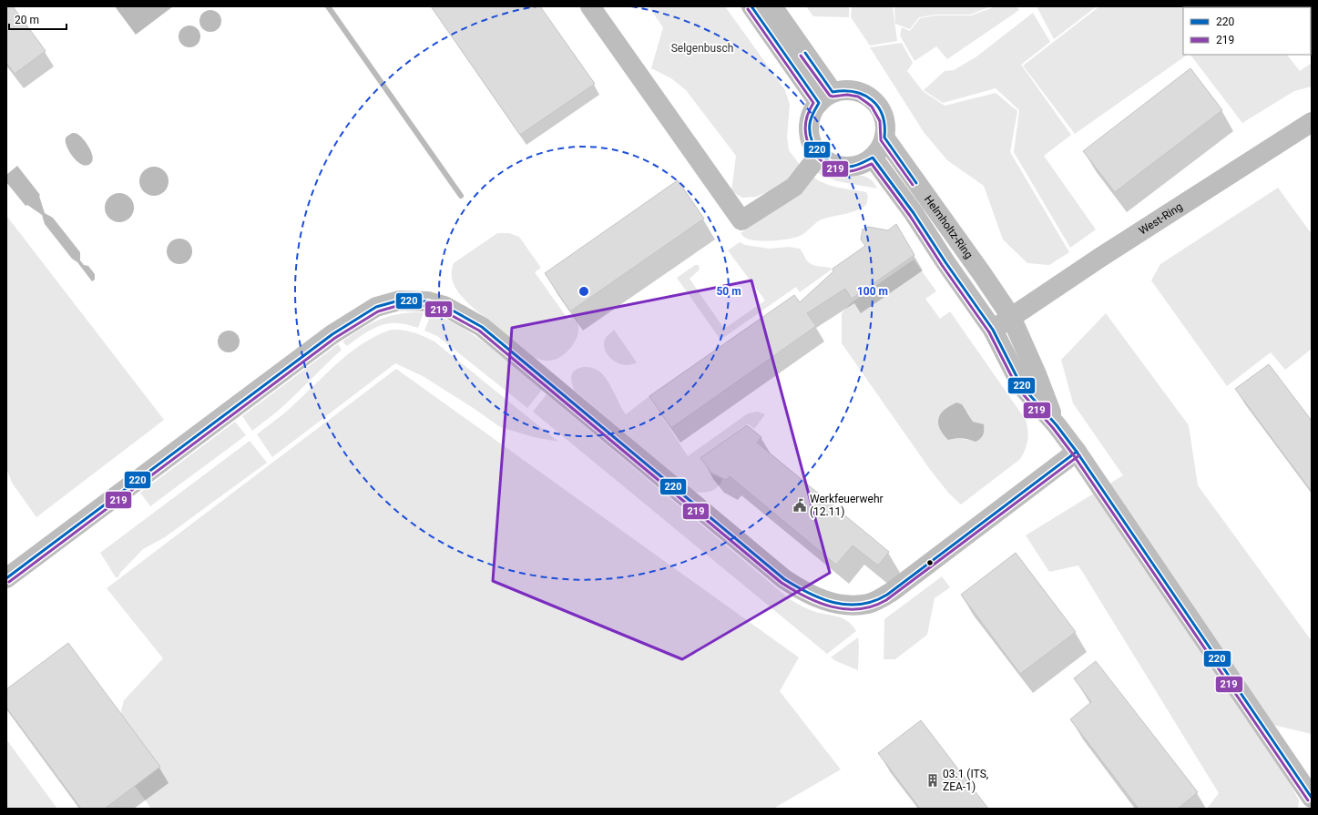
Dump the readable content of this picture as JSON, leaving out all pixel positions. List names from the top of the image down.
{
  "streets": {
    "street": ["West-Ring", "Helmholtz-Ring"]
  },
  "crossings": [
    ["West-Ring", "Helmholtz-Ring"]
  ],
  "parks": ["Selgenbusch"],
  "places": {
    "public building": ["Werkfeuerwehr (12.11)"],
    "building": ["03.1 (ITS, ZEA-1)"]
  },
  "lines": ["transit line 220", "transit line 219"],
  "legend": ["220", "219"],
  "scale_bar": "20 m",
  "rings": ["50 m", "100 m"]
}
